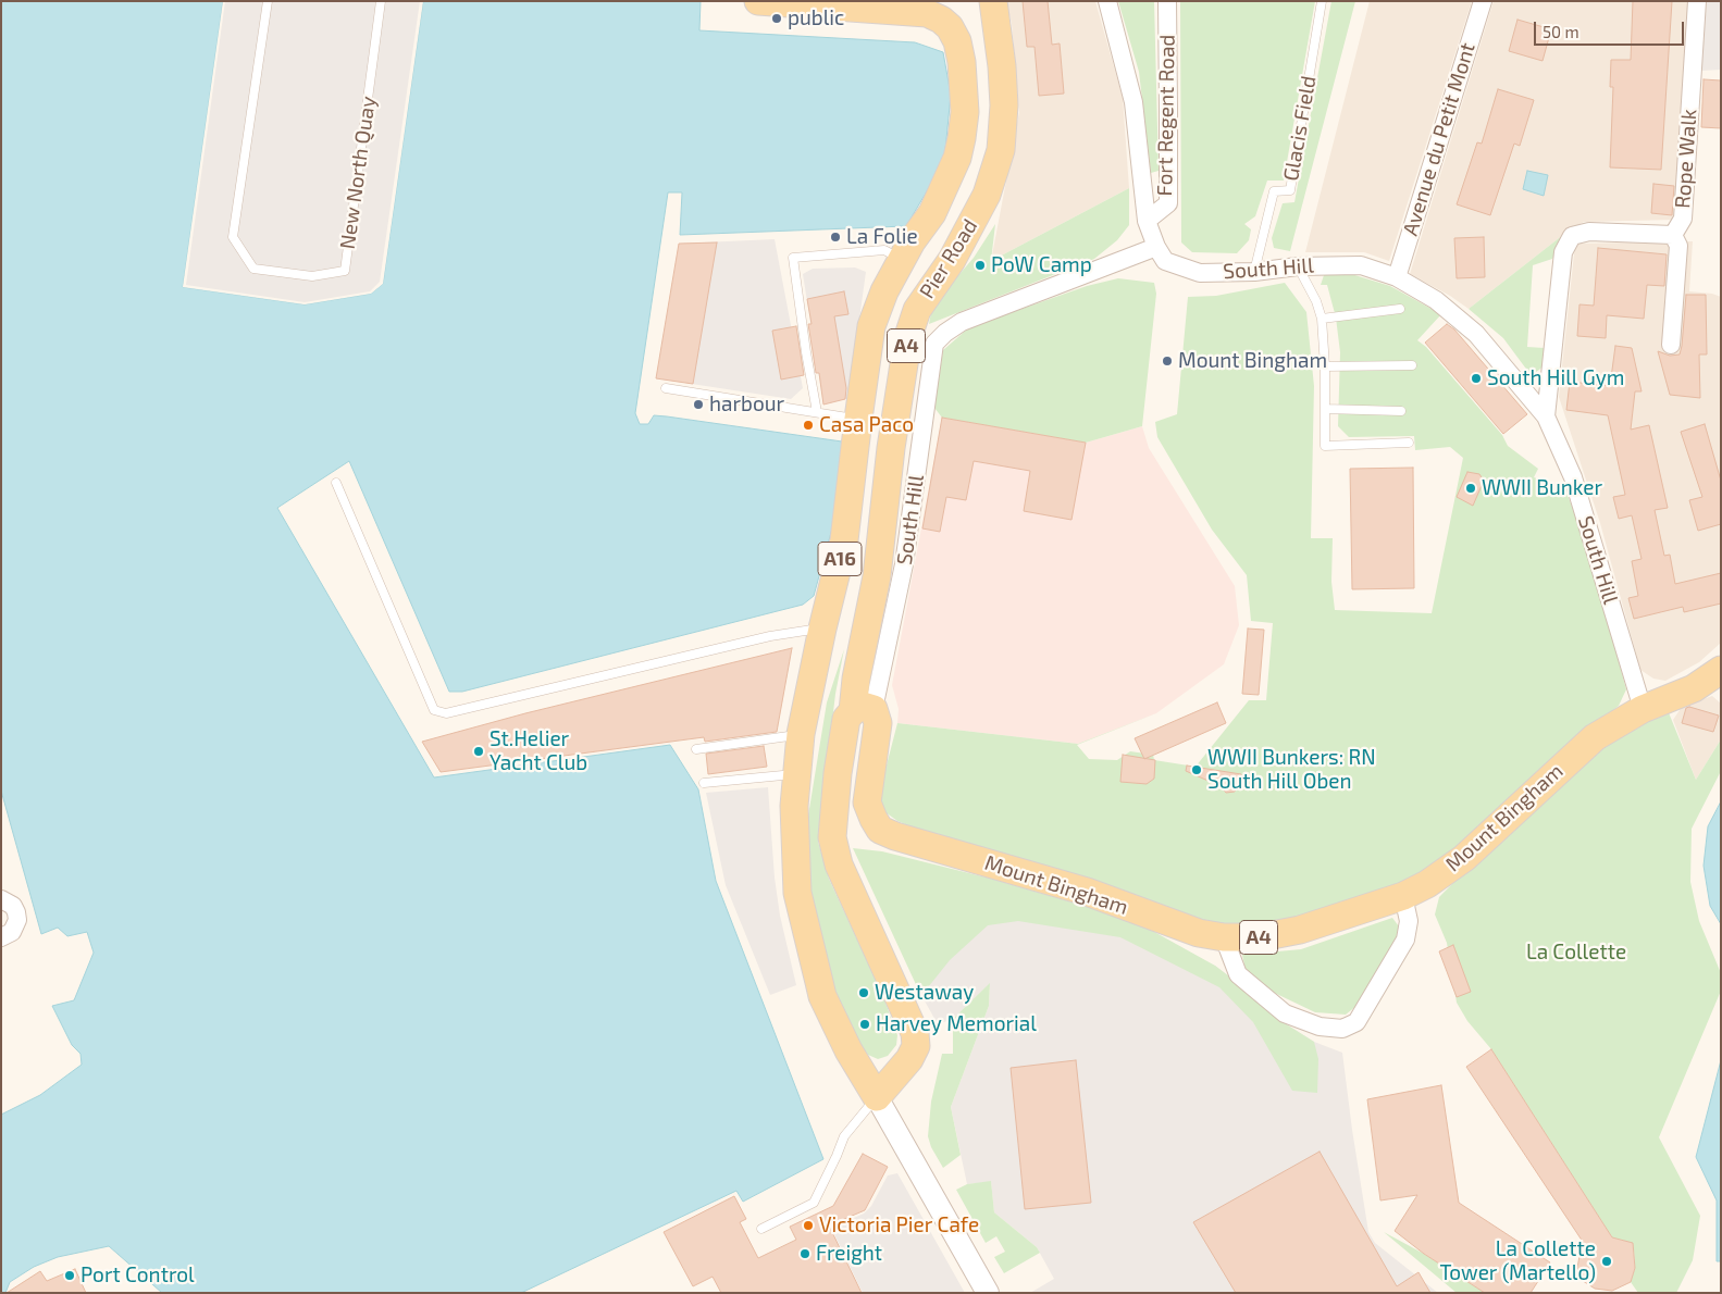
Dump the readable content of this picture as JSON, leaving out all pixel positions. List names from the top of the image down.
{
  "streets": {
    "main road": [
      "Pier Road",
      "A4",
      "A16",
      "Mount Bingham"
    ],
    "street": [
      "Fort Regent Road",
      "Avenue du Petit Mont",
      "Rope Walk",
      "South Hill"
    ],
    "lane": ["Glacis Field", "New North Quay"]
  },
  "crossings": [
    ["Fort Regent Road", "South Hill"],
    ["Glacis Field", "South Hill"],
    ["Avenue du Petit Mont", "South Hill"],
    ["Pier Road", "South Hill"],
    ["Pier Road", "Mount Bingham"],
    ["South Hill", "Mount Bingham"]
  ],
  "parks": ["La Collette"],
  "places": [
    "public",
    "La Folie",
    "PoW Camp",
    "Mount Bingham",
    "South Hill Gym",
    "harbour",
    "Casa Paco",
    "WWII Bunker",
    "St.Helier Yacht Club",
    "WWII Bunkers: RN South Hill Oben",
    "Westaway",
    "Harvey Memorial",
    "Victoria Pier Cafe",
    "Freight",
    "La Collette Tower (Martello)",
    "Port Control"
  ],
  "scale_bar": "50 m"
}
